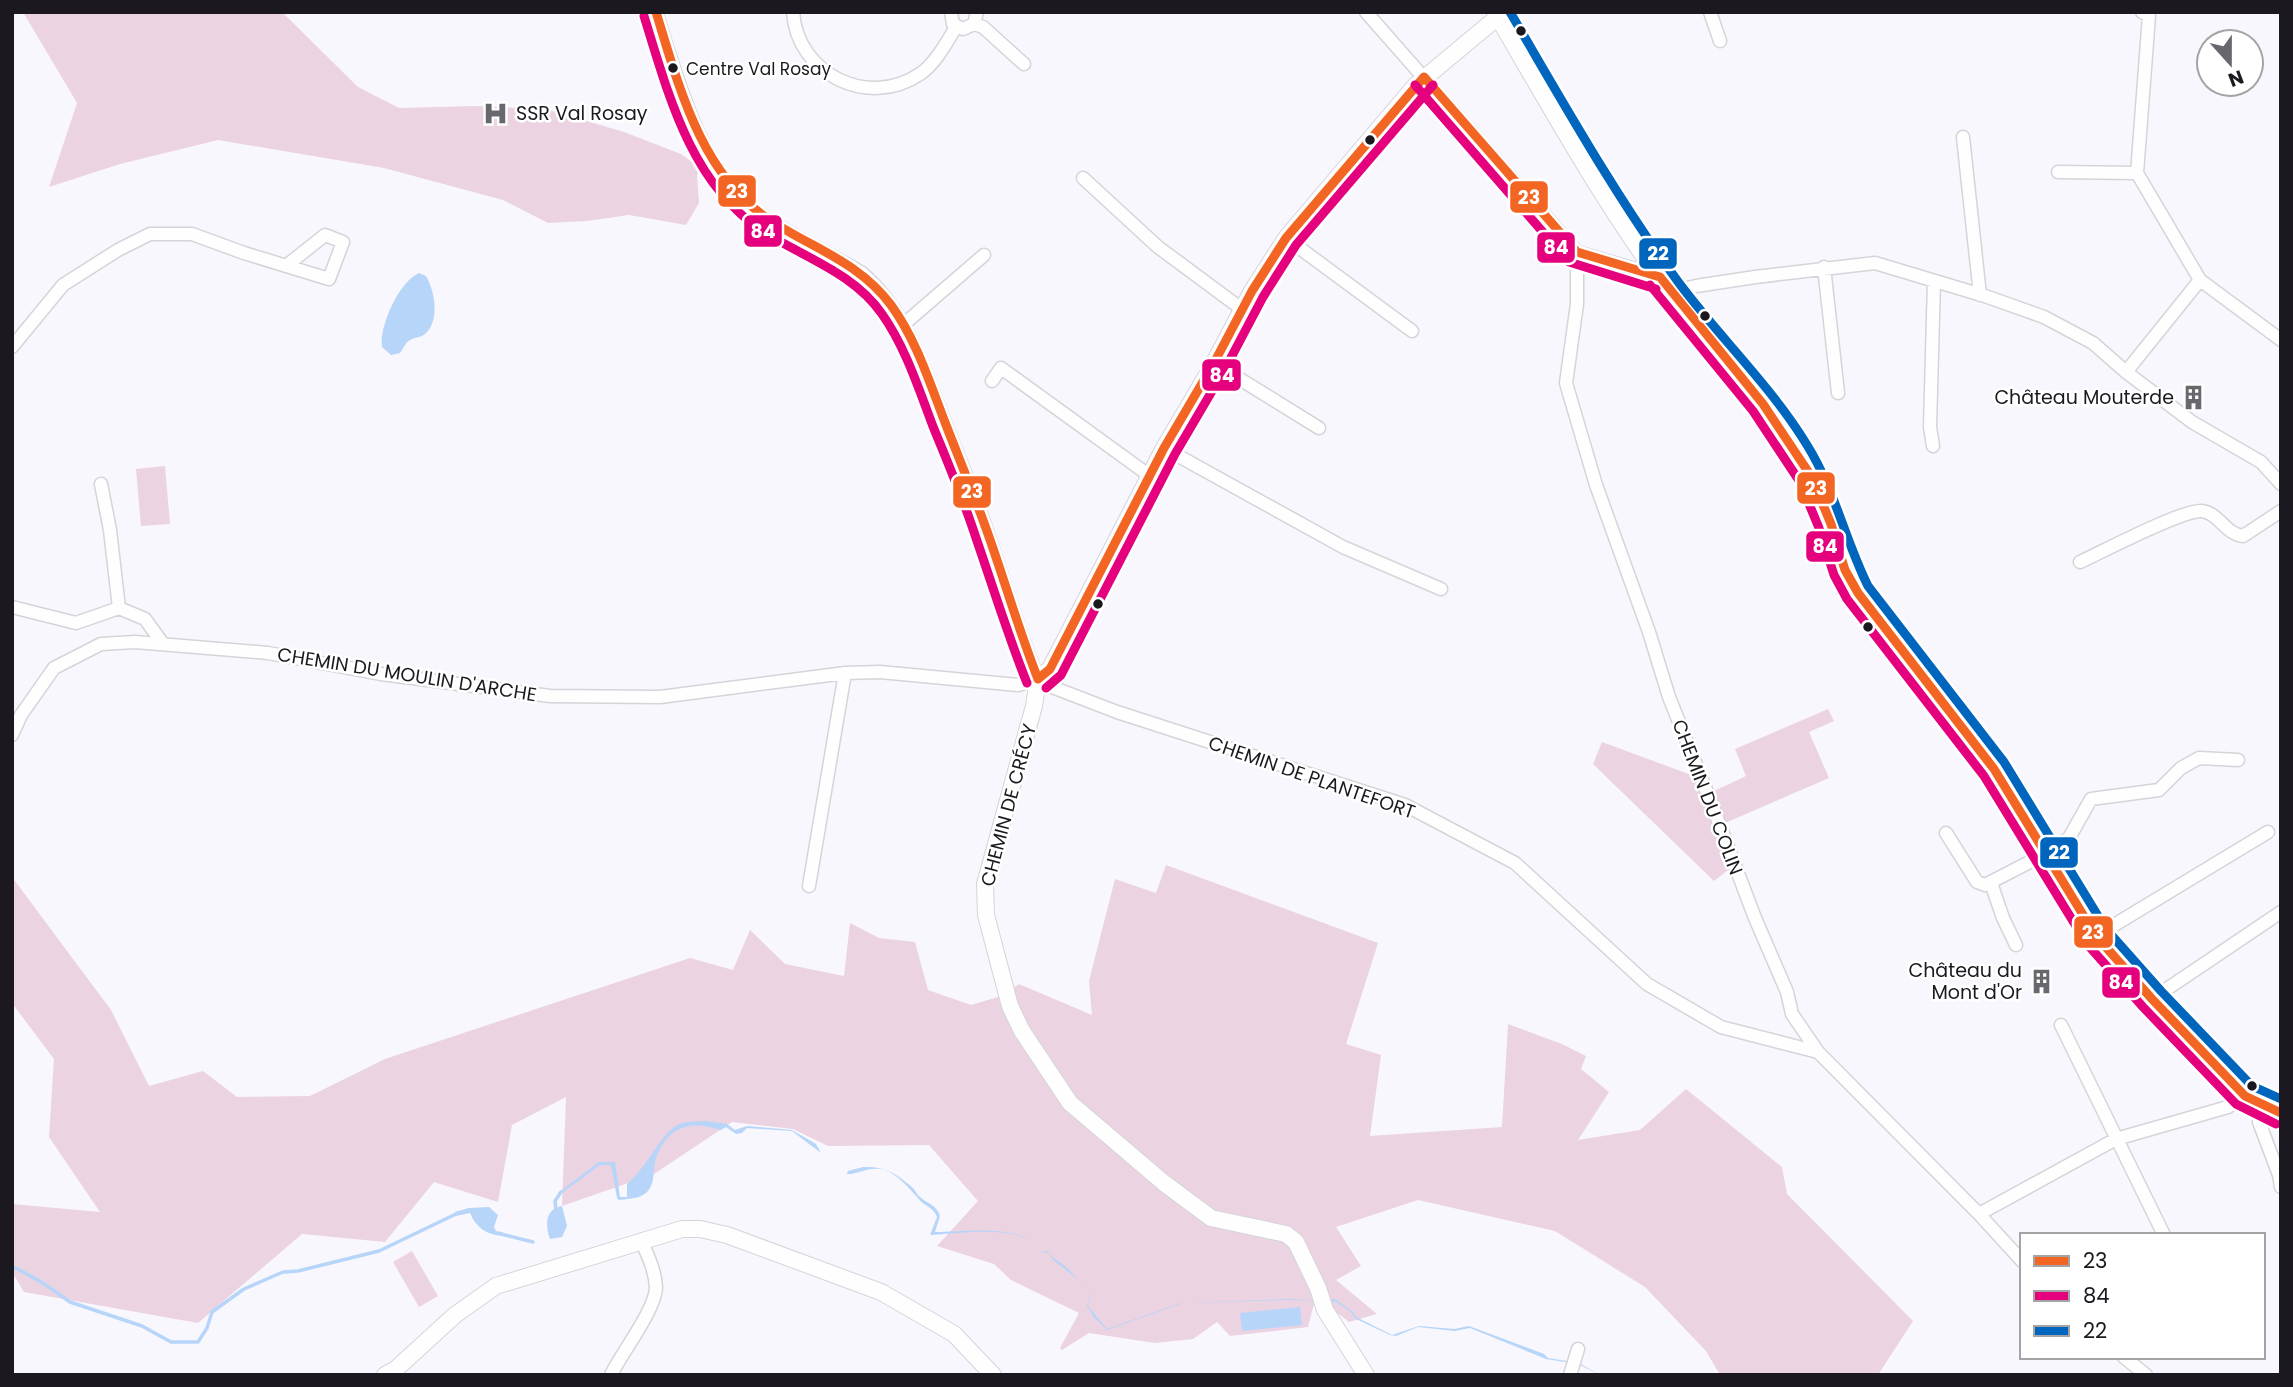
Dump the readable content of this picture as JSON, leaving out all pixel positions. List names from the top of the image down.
{
  "streets": {
    "street": [
      "CHEMIN DU MOULIN D'ARCHE",
      "CHEMIN DE PLANTEFORT",
      "CHEMIN DU COLIN",
      "CHEMIN DE CRÉCY"
    ]
  },
  "crossings": [
    ["CHEMIN DU MOULIN D'ARCHE", "CHEMIN DE PLANTEFORT"],
    ["CHEMIN DU MOULIN D'ARCHE", "CHEMIN DE CRÉCY"],
    ["CHEMIN DE PLANTEFORT", "CHEMIN DU COLIN"],
    ["CHEMIN DE PLANTEFORT", "CHEMIN DE CRÉCY"]
  ],
  "places": {
    "other": ["Centre Val Rosay"],
    "hospital": ["SSR Val Rosay"],
    "building": ["Château Mouterde", "Château du Mont d'Or"]
  },
  "lines": ["transit line 23", "transit line 22", "transit line 84"],
  "legend": ["23", "84", "22"],
  "north": "bottom"
}
